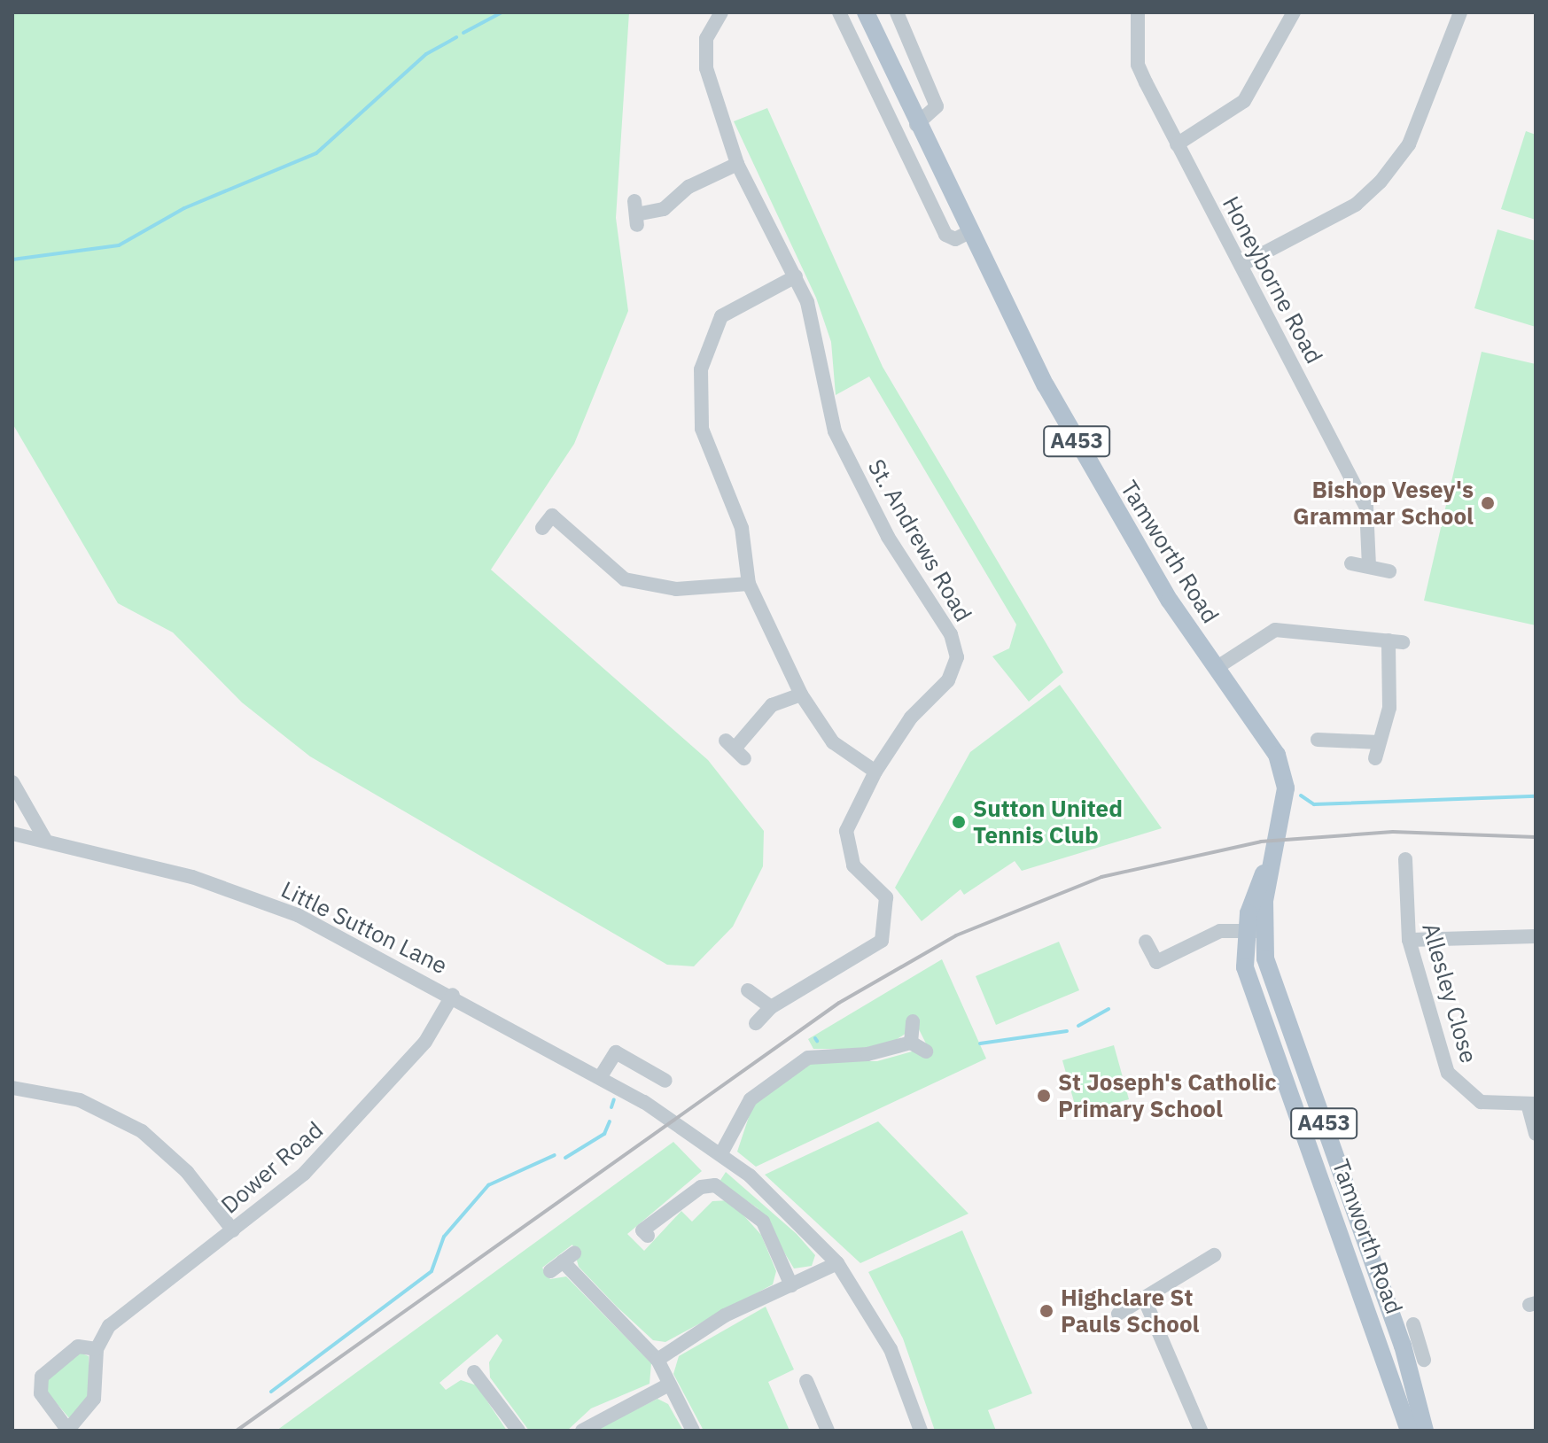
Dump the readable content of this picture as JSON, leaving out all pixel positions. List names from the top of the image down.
{
  "streets": {
    "main road": ["A453", "Tamworth Road"],
    "street": [
      "Honeyborne Road",
      "St. Andrews Road",
      "Little Sutton Lane",
      "Allesley Close",
      "Dower Road"
    ]
  },
  "crossings": [
    ["Little Sutton Lane", "Dower Road"]
  ],
  "places": [
    "Bishop Vesey's Grammar School",
    "Sutton United Tennis Club",
    "St Joseph's Catholic Primary School",
    "Highclare St Pauls School"
  ]
}
